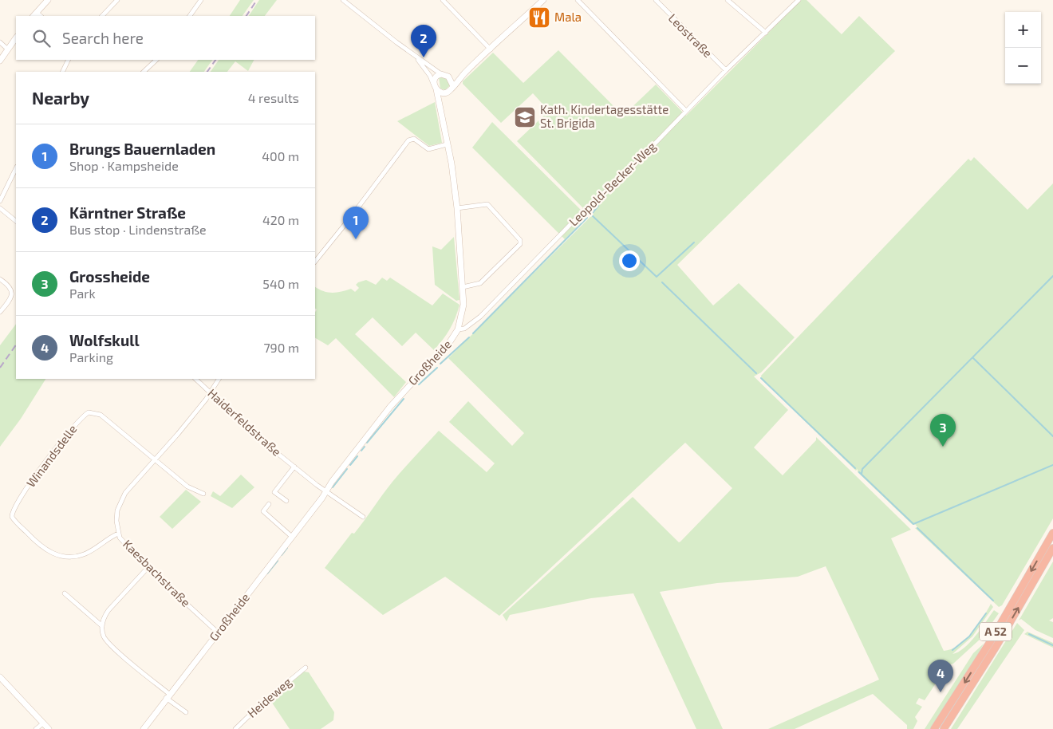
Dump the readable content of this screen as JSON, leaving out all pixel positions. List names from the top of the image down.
{
  "streets": {
    "highway": ["A 52"],
    "street": [
      "Leostraße",
      "Leopold-Becker-Weg",
      "Großheide",
      "Haiderfeldstraße",
      "Winandsdelle",
      "Kaesbachstraße",
      "Heideweg"
    ]
  },
  "crossings": [
    ["Leostraße", "Leopold-Becker-Weg"],
    ["Leopold-Becker-Weg", "Großheide"],
    ["Großheide", "Haiderfeldstraße"],
    ["Großheide", "Kaesbachstraße"],
    ["Haiderfeldstraße", "Kaesbachstraße"],
    ["Winandsdelle", "Kaesbachstraße"]
  ],
  "places": {
    "restaurant": ["Mala"],
    "school or university": ["Kath. Kindertagesstätte St. Brigida"]
  },
  "page": {
    "map_buttons": ["+", "−"],
    "search": "Search here",
    "pins": [
      "2",
      "1",
      "3",
      "4"
    ],
    "heading": ["Nearby", "4 results"],
    "list": [
      {
        "mark": "1",
        "name": "Brungs Bauernladen",
        "note": "Shop · Kampsheide",
        "value": "400 m"
      },
      {
        "mark": "2",
        "name": "Kärntner Straße",
        "note": "Bus stop · Lindenstraße",
        "value": "420 m"
      },
      {
        "mark": "3",
        "name": "Grossheide",
        "note": "Park",
        "value": "540 m"
      },
      {
        "mark": "4",
        "name": "Wolfskull",
        "note": "Parking",
        "value": "790 m"
      }
    ]
  }
}
